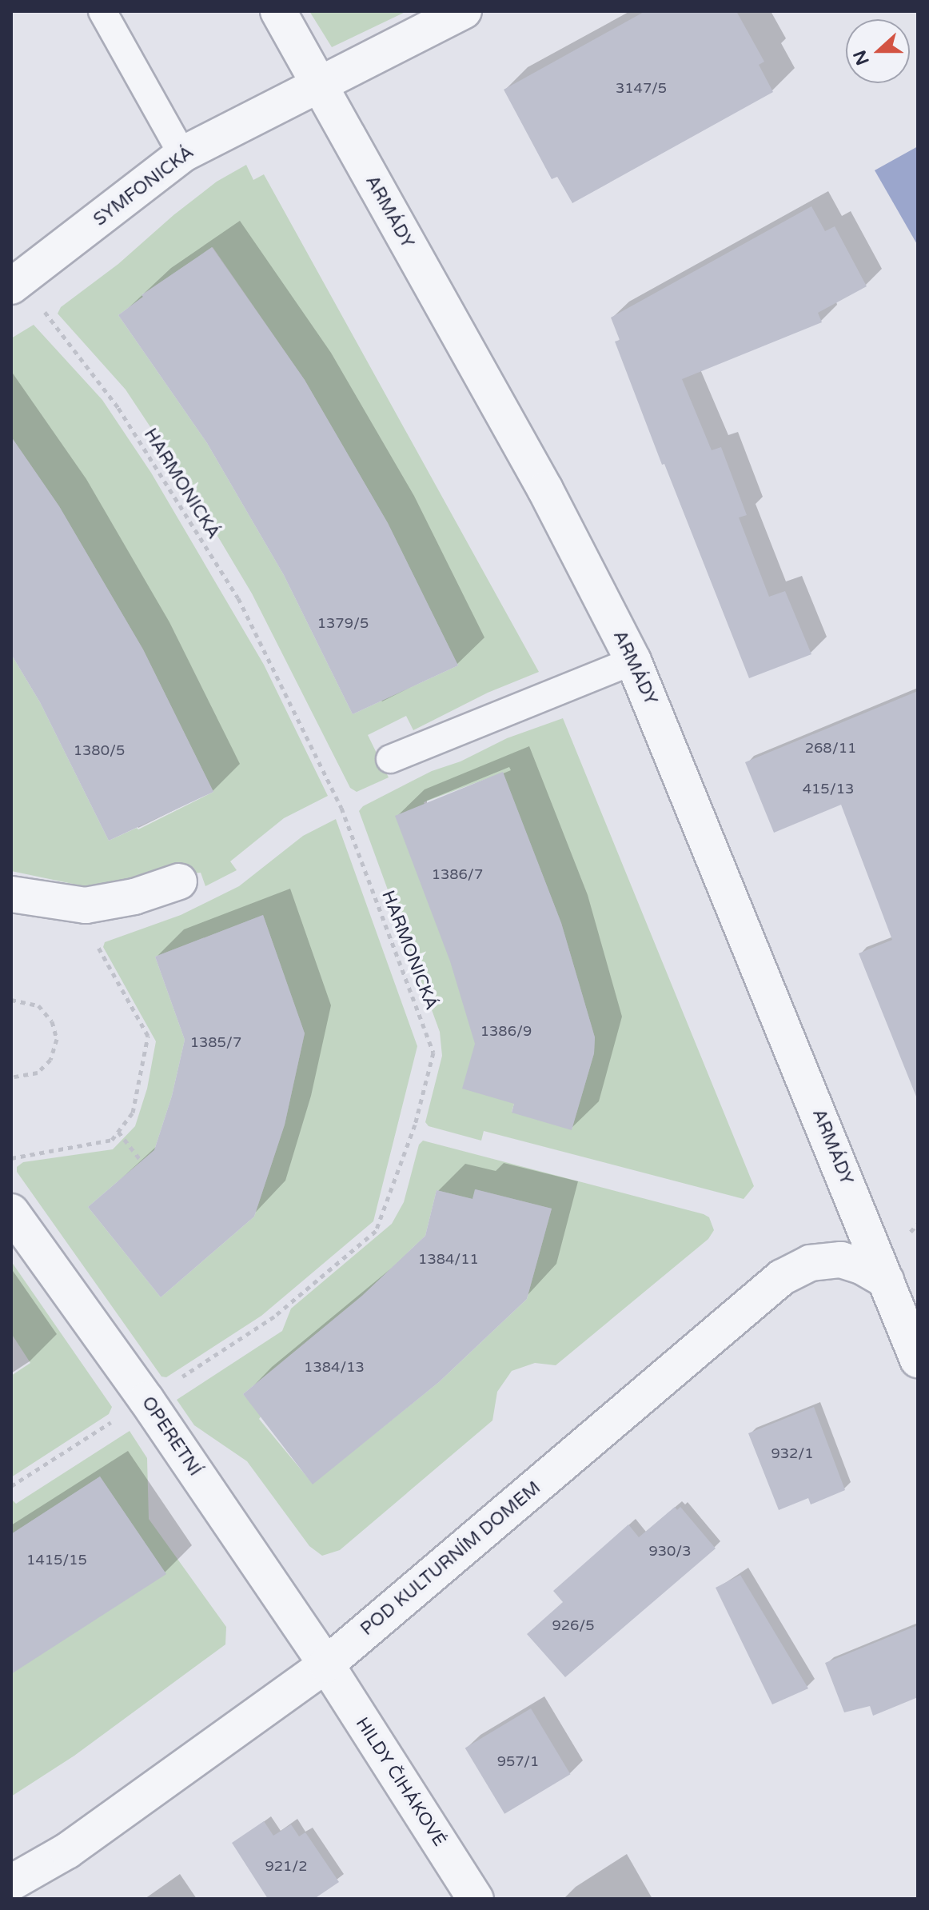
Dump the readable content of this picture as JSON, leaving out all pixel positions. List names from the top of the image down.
{
  "streets": {
    "street": [
      "SYMFONICKÁ",
      "ARMÁDY",
      "OPERETNÍ",
      "POD KULTURNÍM DOMEM",
      "HILDY ČIHÁKOVÉ"
    ],
    "path": ["HARMONICKÁ"]
  },
  "crossings": [
    ["SYMFONICKÁ", "ARMÁDY"],
    ["ARMÁDY", "POD KULTURNÍM DOMEM"],
    ["HARMONICKÁ", "OPERETNÍ"],
    ["OPERETNÍ", "POD KULTURNÍM DOMEM"],
    ["OPERETNÍ", "HILDY ČIHÁKOVÉ"],
    ["POD KULTURNÍM DOMEM", "HILDY ČIHÁKOVÉ"]
  ],
  "house_numbers": [
    "3147/5",
    "1379/5",
    "268/11",
    "1380/5",
    "415/13",
    "1386/7",
    "1386/9",
    "1385/7",
    "1384/11",
    "1384/13",
    "932/1",
    "930/3",
    "1415/15",
    "926/5",
    "957/1",
    "921/2"
  ],
  "north": "left"
}
